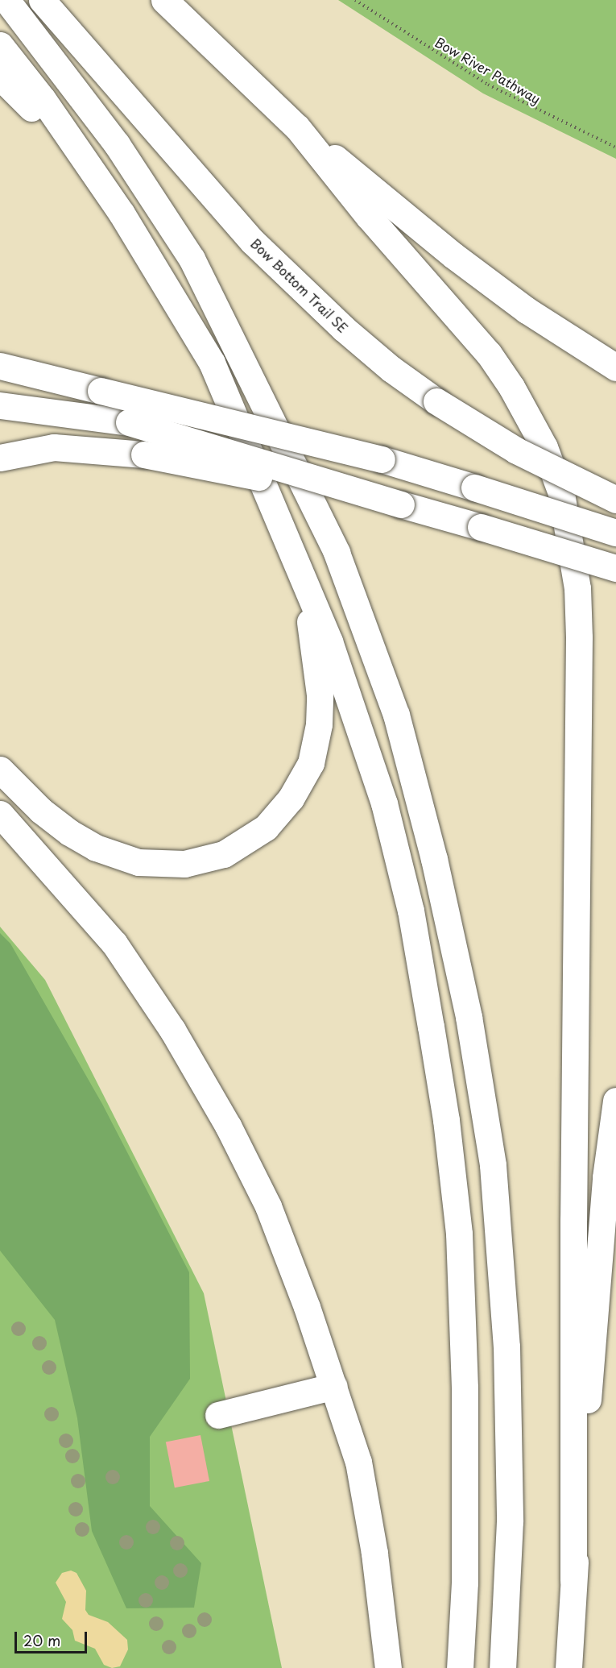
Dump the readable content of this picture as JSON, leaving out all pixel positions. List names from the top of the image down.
{
  "streets": {
    "main road": ["Bow Bottom Trail SE"],
    "path": ["Bow River Pathway"]
  },
  "scale_bar": "20 m"
}
